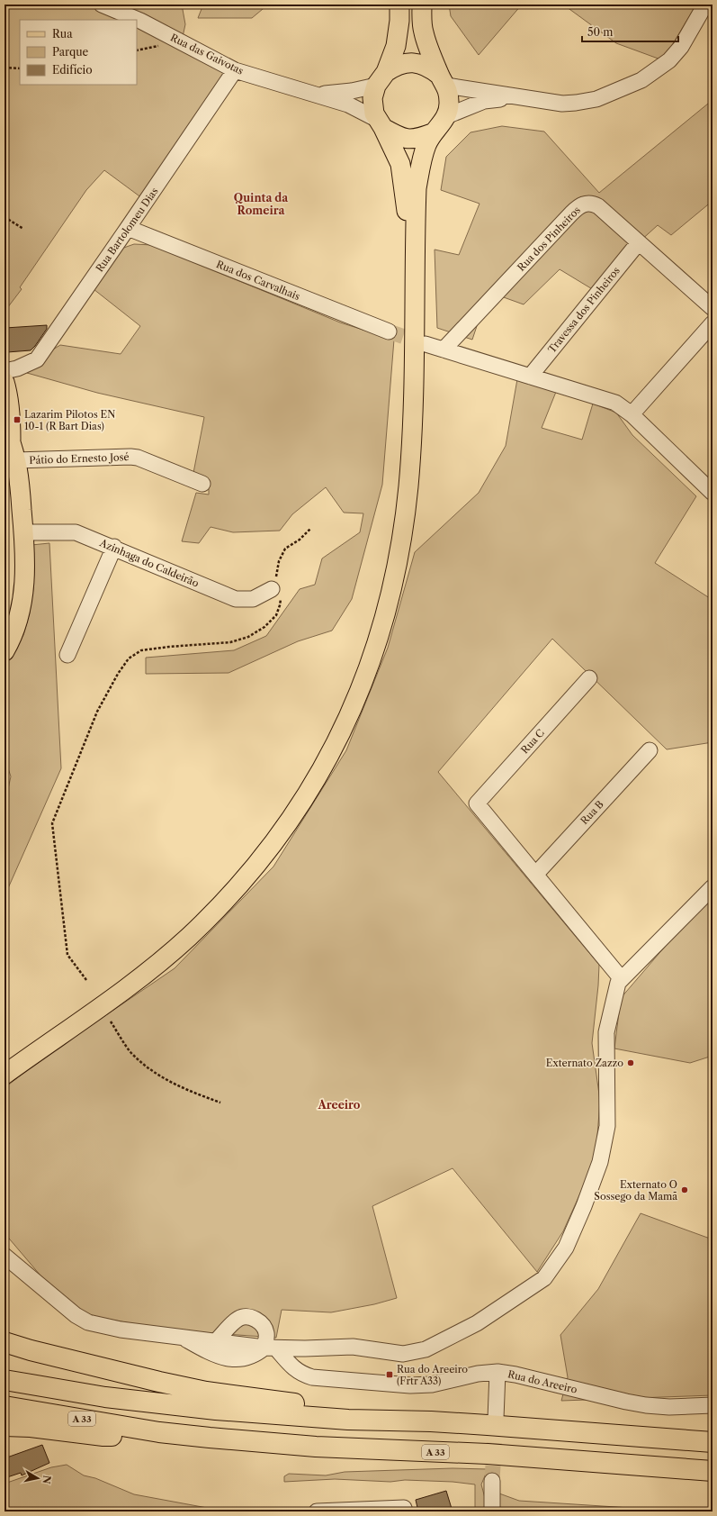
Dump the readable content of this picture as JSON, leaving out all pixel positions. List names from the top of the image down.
{
  "streets": {
    "highway": ["A 33"],
    "street": [
      "Rua das Gaivotas",
      "Rua Bartolomeu Dias",
      "Rua dos Pinheiros",
      "Rua dos Carvalhais",
      "Travessa dos Pinheiros",
      "Pátio do Ernesto José",
      "Azinhaga do Caldeirão",
      "Rua C",
      "Rua B",
      "Rua do Areeiro"
    ]
  },
  "crossings": [
    ["Rua das Gaivotas", "Rua Bartolomeu Dias"],
    ["Rua Bartolomeu Dias", "Rua dos Carvalhais"],
    ["Rua dos Pinheiros", "Travessa dos Pinheiros"],
    ["Rua C", "Rua B"]
  ],
  "districts": ["Quinta da Romeira", "Areeiro"],
  "places": {
    "transit": ["Lazarim Pilotos EN 10-1 (R Bart Dias)", "Rua do Areeiro (Frtr A33)"],
    "other": ["Externato Zazzo", "Externato O Sossego da Mamã"]
  },
  "legend": ["Rua", "Parque", "Edifício"],
  "scale_bar": "50 m",
  "north": "right"
}
